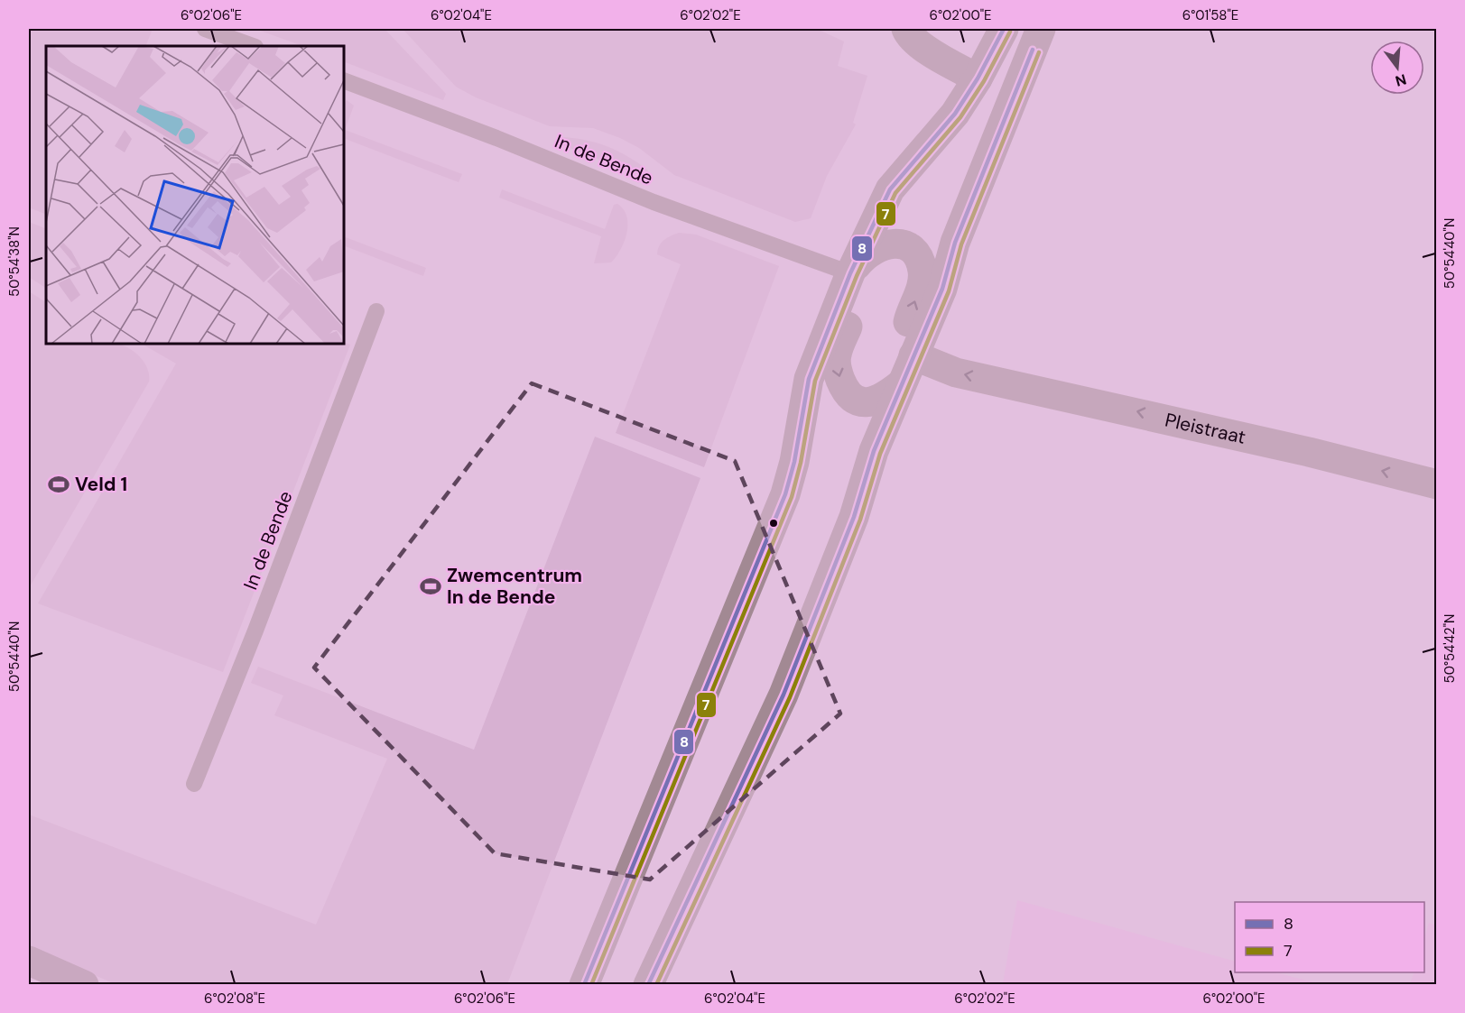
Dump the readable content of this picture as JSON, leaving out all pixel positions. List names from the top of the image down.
{
  "streets": {
    "street": ["Pleistraat"],
    "lane": ["In de Bende"]
  },
  "one_way": ["Pleistraat"],
  "places": {
    "sports": ["Veld 1", "Zwemcentrum In de Bende"]
  },
  "lines": ["transit line 8", "transit line 7"],
  "legend": ["8", "7"],
  "north": "bottom",
  "coordinates": [
    "6°02'06\"E",
    "6°02'04\"E",
    "6°02'02\"E",
    "6°02'00\"E",
    "6°01'58\"E",
    "50°54'40\"N",
    "50°54'38\"N",
    "50°54'42\"N",
    "6°02'08\"E"
  ]
}
